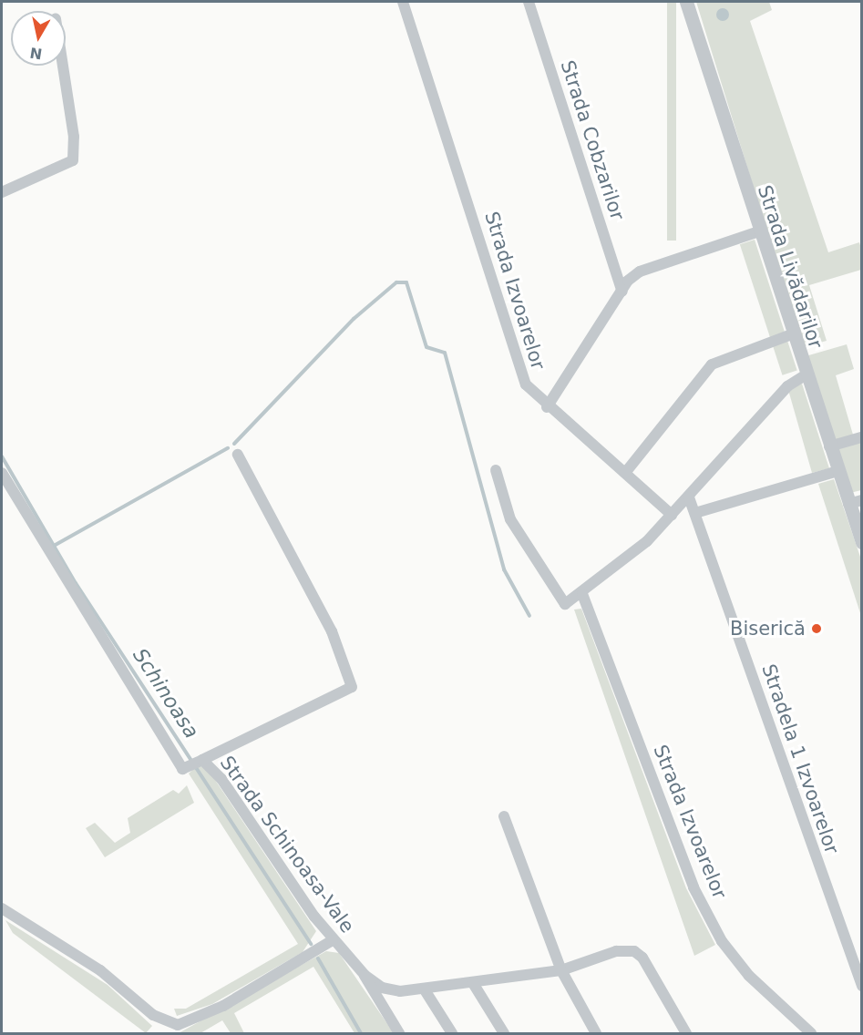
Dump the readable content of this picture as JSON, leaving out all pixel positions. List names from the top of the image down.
{
  "streets": {
    "street": [
      "Strada Cobzarilor",
      "Strada Livădarilor",
      "Strada Izvoarelor",
      "Stradela 1 Izvoarelor",
      "Strada Schinoasa-Vale"
    ]
  },
  "water": ["Schinoasa"],
  "places": ["Biserică"],
  "north": "bottom"
}
